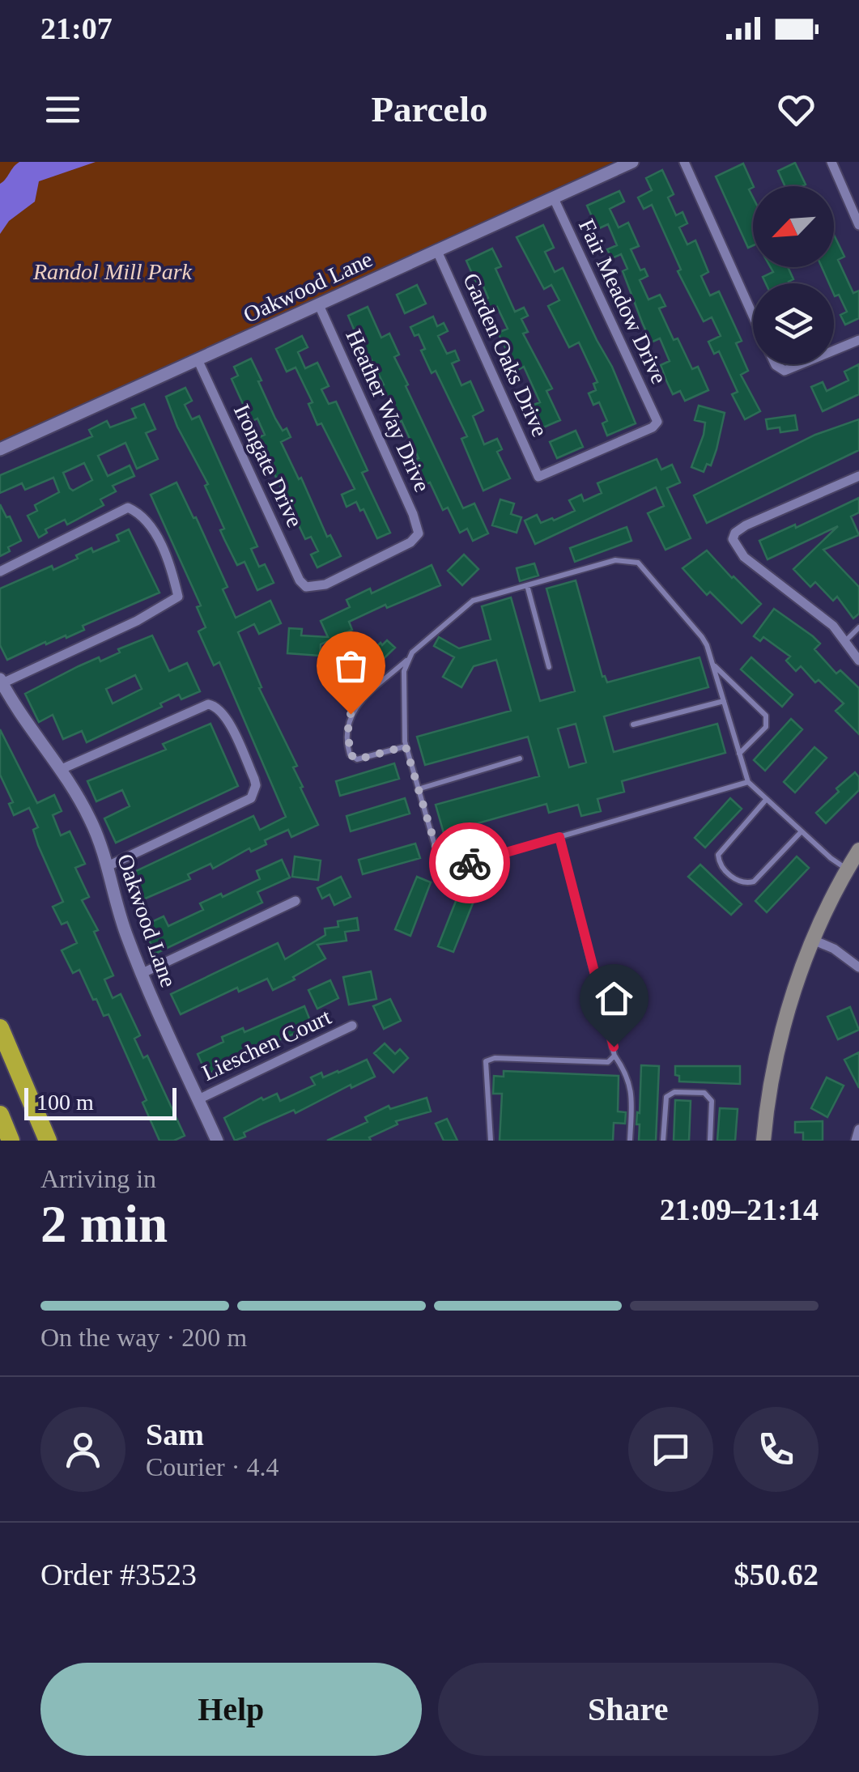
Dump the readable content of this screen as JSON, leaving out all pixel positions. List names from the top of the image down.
{
  "streets": {
    "street": [
      "Oakwood Lane",
      "Fair Meadow Drive",
      "Garden Oaks Drive",
      "Heather Way Drive",
      "Irongate Drive",
      "Lieschen Court"
    ]
  },
  "crossings": [
    ["Oakwood Lane", "Fair Meadow Drive"],
    ["Oakwood Lane", "Garden Oaks Drive"],
    ["Oakwood Lane", "Heather Way Drive"],
    ["Oakwood Lane", "Irongate Drive"],
    ["Oakwood Lane", "Lieschen Court"],
    ["Fair Meadow Drive", "Garden Oaks Drive"],
    ["Heather Way Drive", "Irongate Drive"]
  ],
  "parks": ["Randol Mill Park"],
  "scale_bar": "100 m",
  "north": "bottom left",
  "page": {
    "status": "21:07",
    "header": "Parcelo",
    "scale": "100 m",
    "heading": ["2 min", "Arriving in", "21:09–21:14"],
    "panel": [
      "Sam",
      "Courier · 4.4",
      "Order #3523",
      "$50.62"
    ],
    "bar": "On the way · 200 m",
    "buttons": ["Help", "Share"]
  }
}
